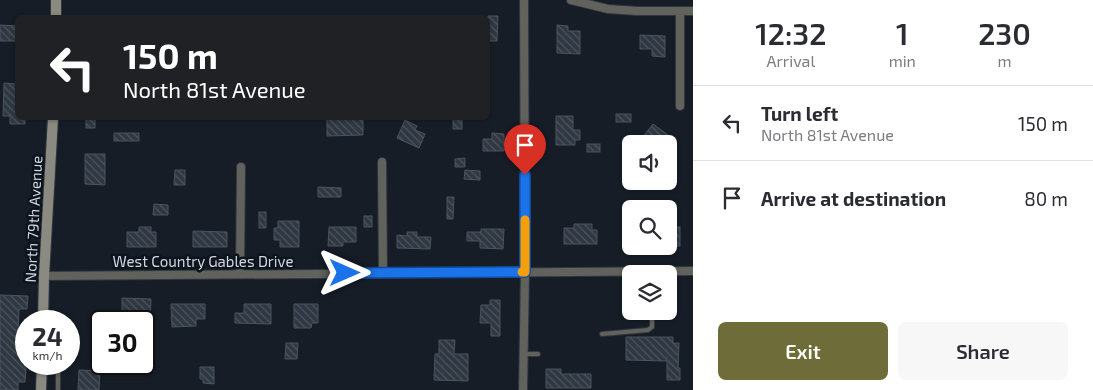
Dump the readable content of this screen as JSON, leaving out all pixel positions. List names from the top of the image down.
{
  "streets": {
    "street": ["North 79th Avenue", "West Country Gables Drive"]
  },
  "crossings": [
    ["North 79th Avenue", "West Country Gables Drive"]
  ],
  "page": {
    "eta": [
      "12:32",
      "Arrival",
      "1",
      "min",
      "230",
      "m"
    ],
    "turn": ["150 m", "North 81st Avenue"],
    "list": [
      {
        "name": "Turn left",
        "note": "North 81st Avenue",
        "value": "150 m"
      },
      {
        "name": "Arrive at destination",
        "value": "80 m"
      }
    ],
    "speed": "24 km/h",
    "limit": "30",
    "buttons": ["Exit", "Share"]
  }
}
